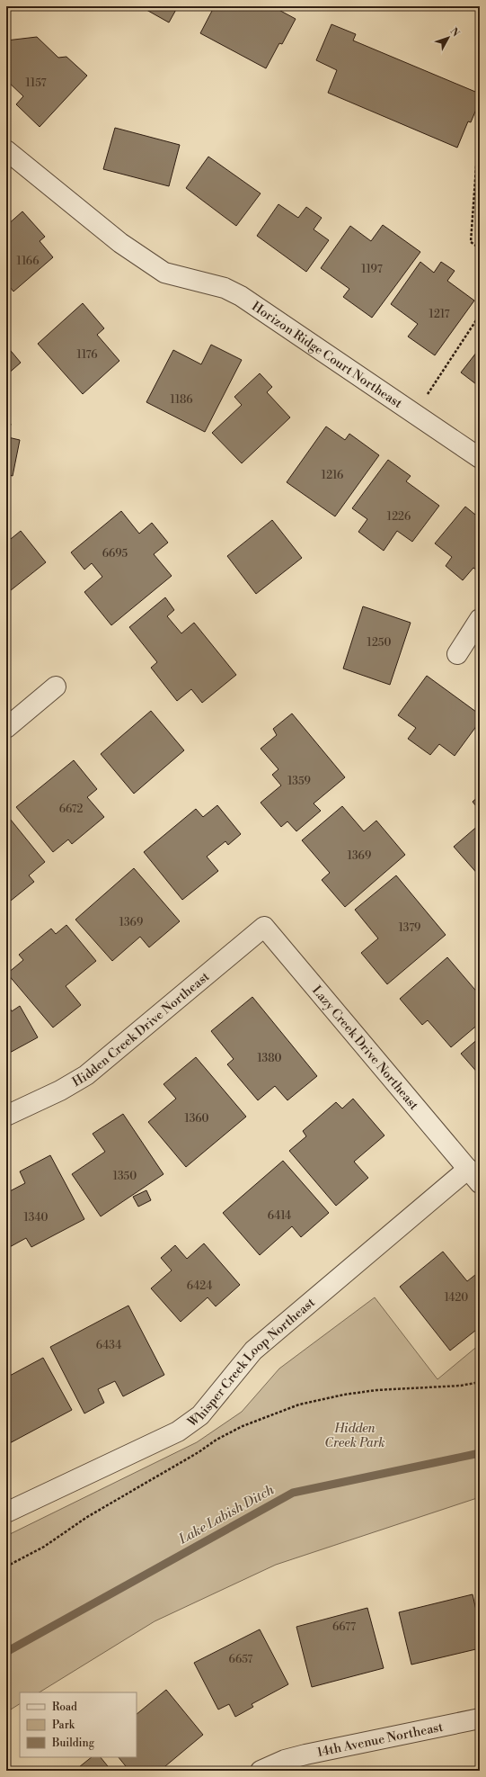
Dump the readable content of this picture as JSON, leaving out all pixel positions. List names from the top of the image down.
{
  "streets": {
    "street": [
      "Horizon Ridge Court Northeast",
      "Hidden Creek Drive Northeast",
      "Lazy Creek Drive Northeast",
      "Whisper Creek Loop Northeast",
      "14th Avenue Northeast"
    ]
  },
  "crossings": [
    ["Hidden Creek Drive Northeast", "Lazy Creek Drive Northeast"],
    ["Lazy Creek Drive Northeast", "Whisper Creek Loop Northeast"]
  ],
  "water": ["Lake Labish Ditch"],
  "parks": ["Hidden Creek Park"],
  "house_numbers": [
    "1157",
    "1166",
    "1197",
    "1217",
    "1176",
    "1186",
    "1216",
    "1226",
    "6695",
    "1250",
    "1359",
    "6672",
    "1369",
    "1369",
    "1379",
    "1380",
    "1360",
    "1350",
    "6414",
    "1340",
    "6424",
    "1420",
    "6434",
    "6677",
    "6657"
  ],
  "legend": ["Road", "Park", "Building"],
  "north": "top right"
}
